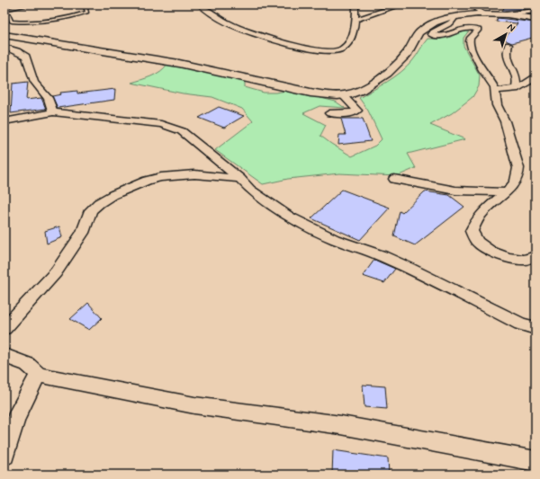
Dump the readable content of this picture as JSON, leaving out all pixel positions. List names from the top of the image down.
{
  "north": "top right"
}
